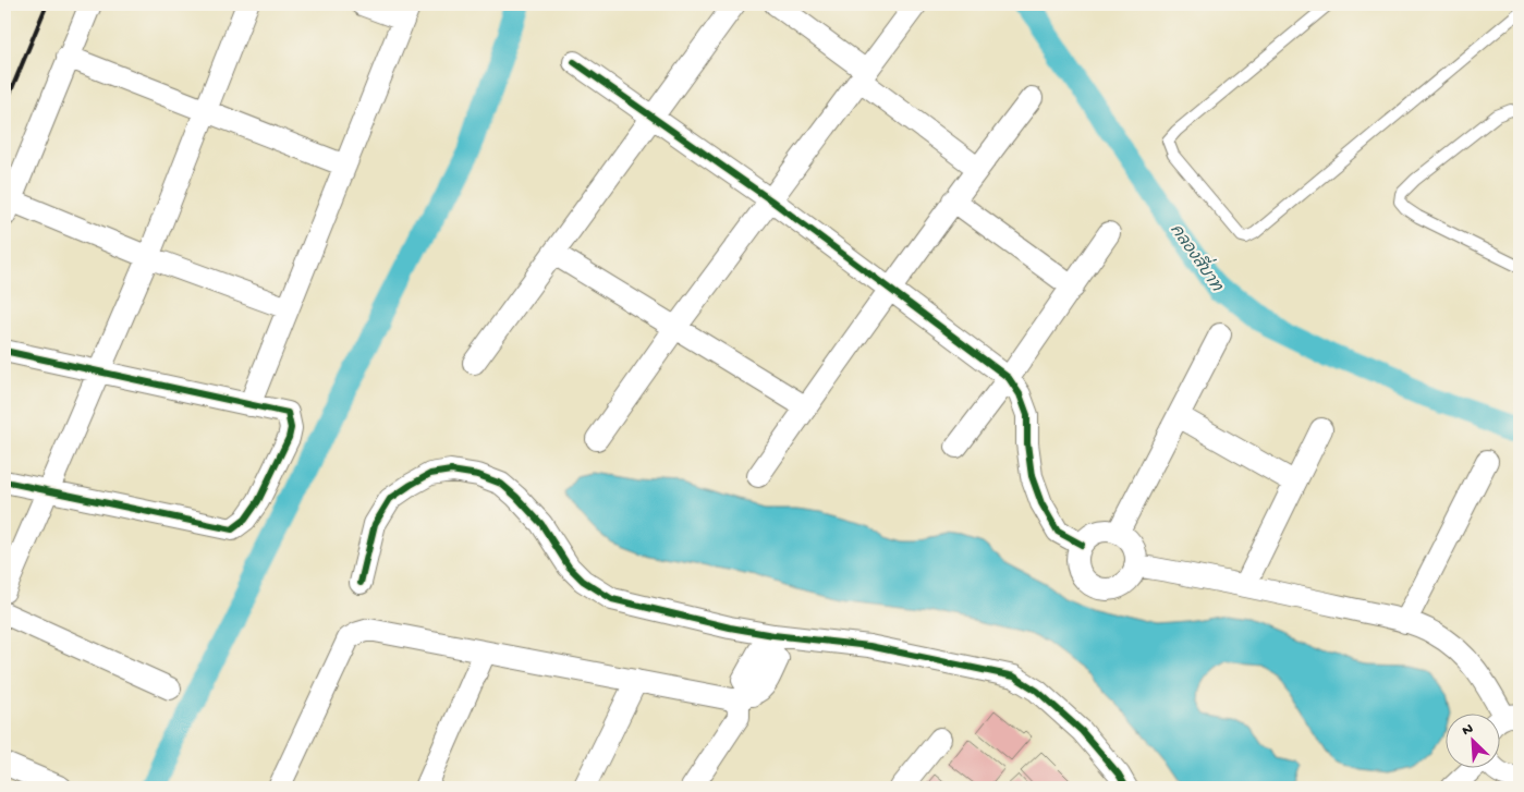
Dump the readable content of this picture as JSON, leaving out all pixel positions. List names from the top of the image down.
{
  "water": ["คลองสี่บาท"],
  "north": "top left"
}
